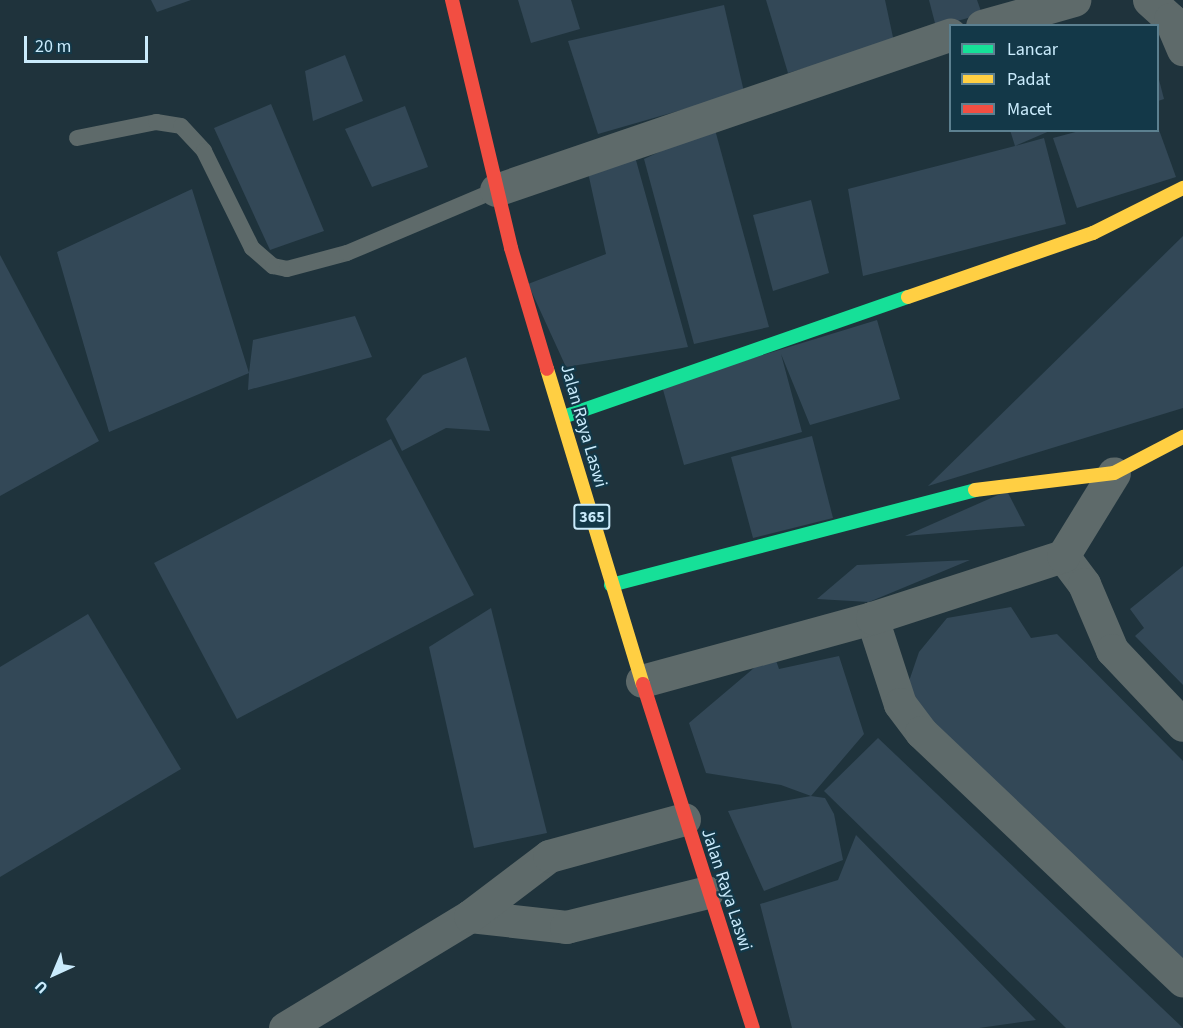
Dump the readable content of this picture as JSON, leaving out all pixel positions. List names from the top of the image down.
{
  "streets": {
    "street": ["Jalan Raya Laswi", "365"]
  },
  "legend": ["Lancar", "Padat", "Macet"],
  "scale_bar": "20 m",
  "north": "bottom left"
}
